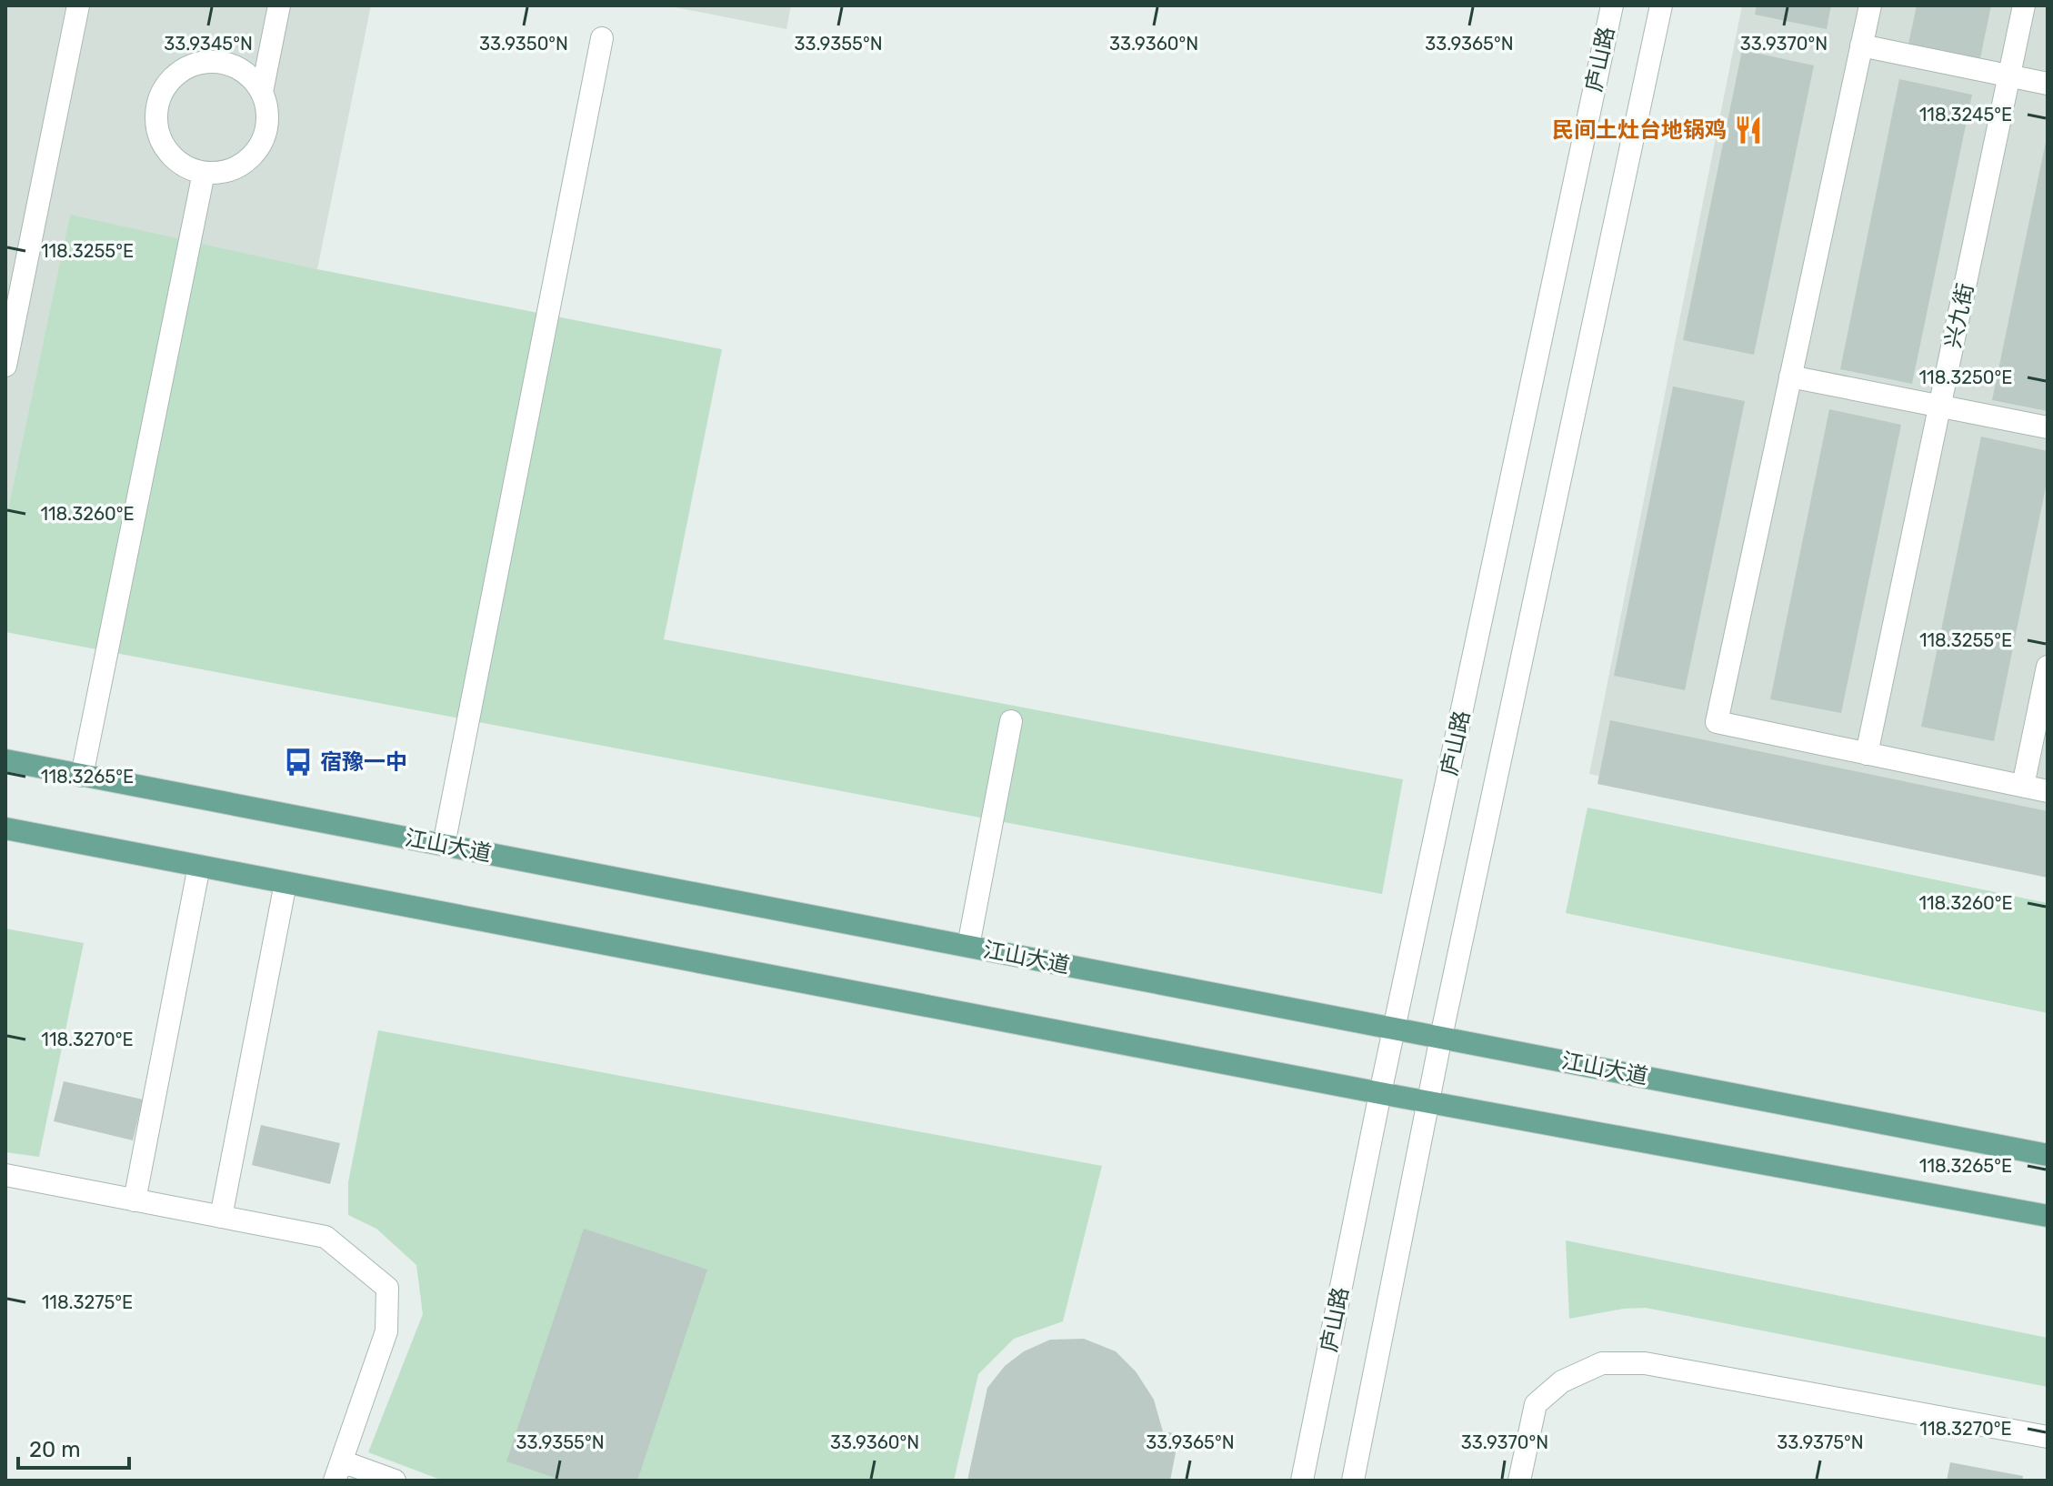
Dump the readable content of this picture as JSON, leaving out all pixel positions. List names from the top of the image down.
{
  "streets": {
    "main road": ["江山大道"],
    "street": ["庐山路", "兴九街"]
  },
  "crossings": [
    ["庐山路", "江山大道"]
  ],
  "places": {
    "restaurant": ["民间土灶台地锅鸡"],
    "bus stop": ["宿豫一中"]
  },
  "scale_bar": "20 m",
  "coordinates": [
    "33.9345°N",
    "33.9350°N",
    "33.9355°N",
    "33.9360°N",
    "33.9365°N",
    "33.9370°N",
    "118.3245°E",
    "118.3255°E",
    "118.3250°E",
    "118.3260°E",
    "118.3265°E",
    "118.3270°E",
    "118.3275°E",
    "33.9375°N"
  ]
}
